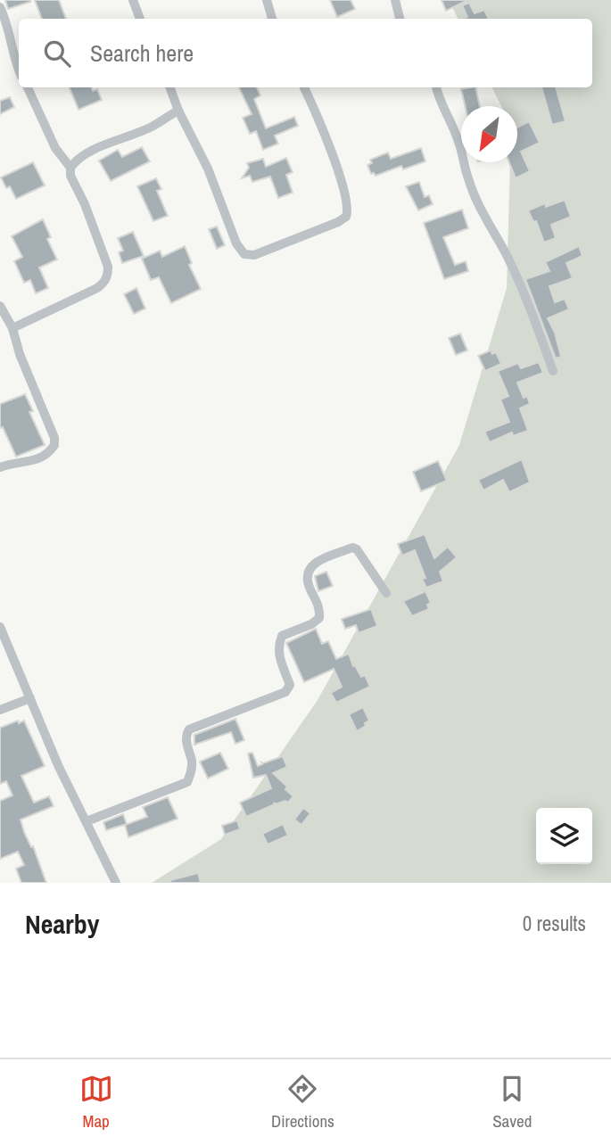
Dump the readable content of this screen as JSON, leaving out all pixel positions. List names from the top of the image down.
{
  "north": "bottom left",
  "page": {
    "search": "Search here",
    "heading": ["Nearby", "0 results"],
    "nav": ["Map", "Directions", "Saved"]
  }
}
